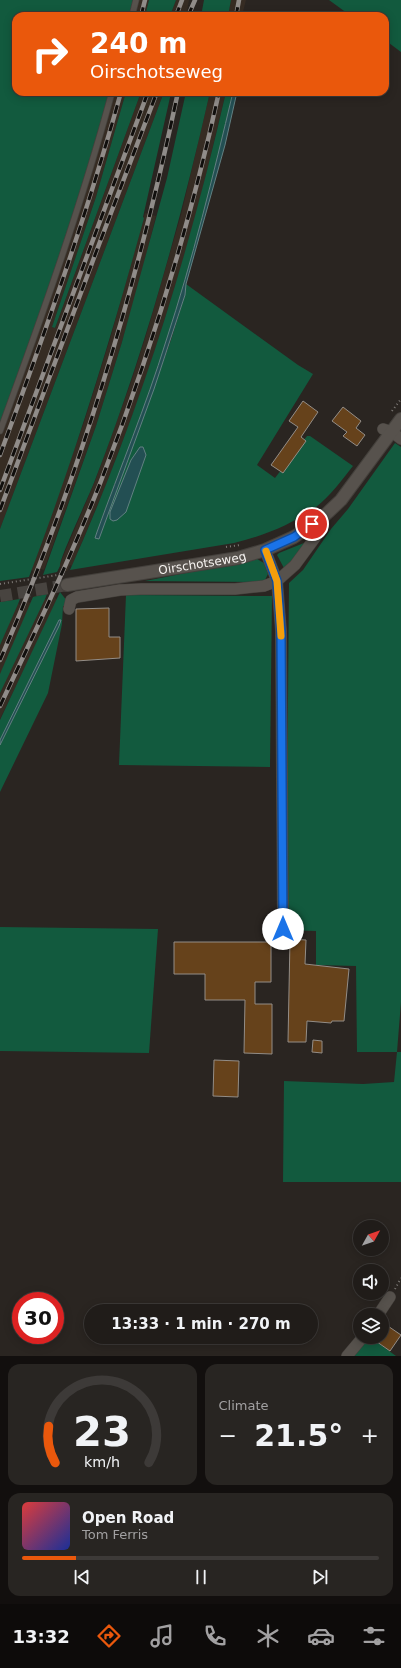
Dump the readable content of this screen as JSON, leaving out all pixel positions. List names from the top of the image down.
{
  "streets": {
    "street": ["Oirschotseweg"]
  },
  "north": "top right",
  "page": {
    "turn": ["240 m", "Oirschotseweg"],
    "limit": "30",
    "trip": "13:33 · 1 min · 270 m",
    "tile": "Climate",
    "heat": ["−", "21.5°", "+"],
    "song": ["Open Road", "Tom Ferris"],
    "tabs": "13:32",
    "gauge": ["23", "km/h"]
  }
}
